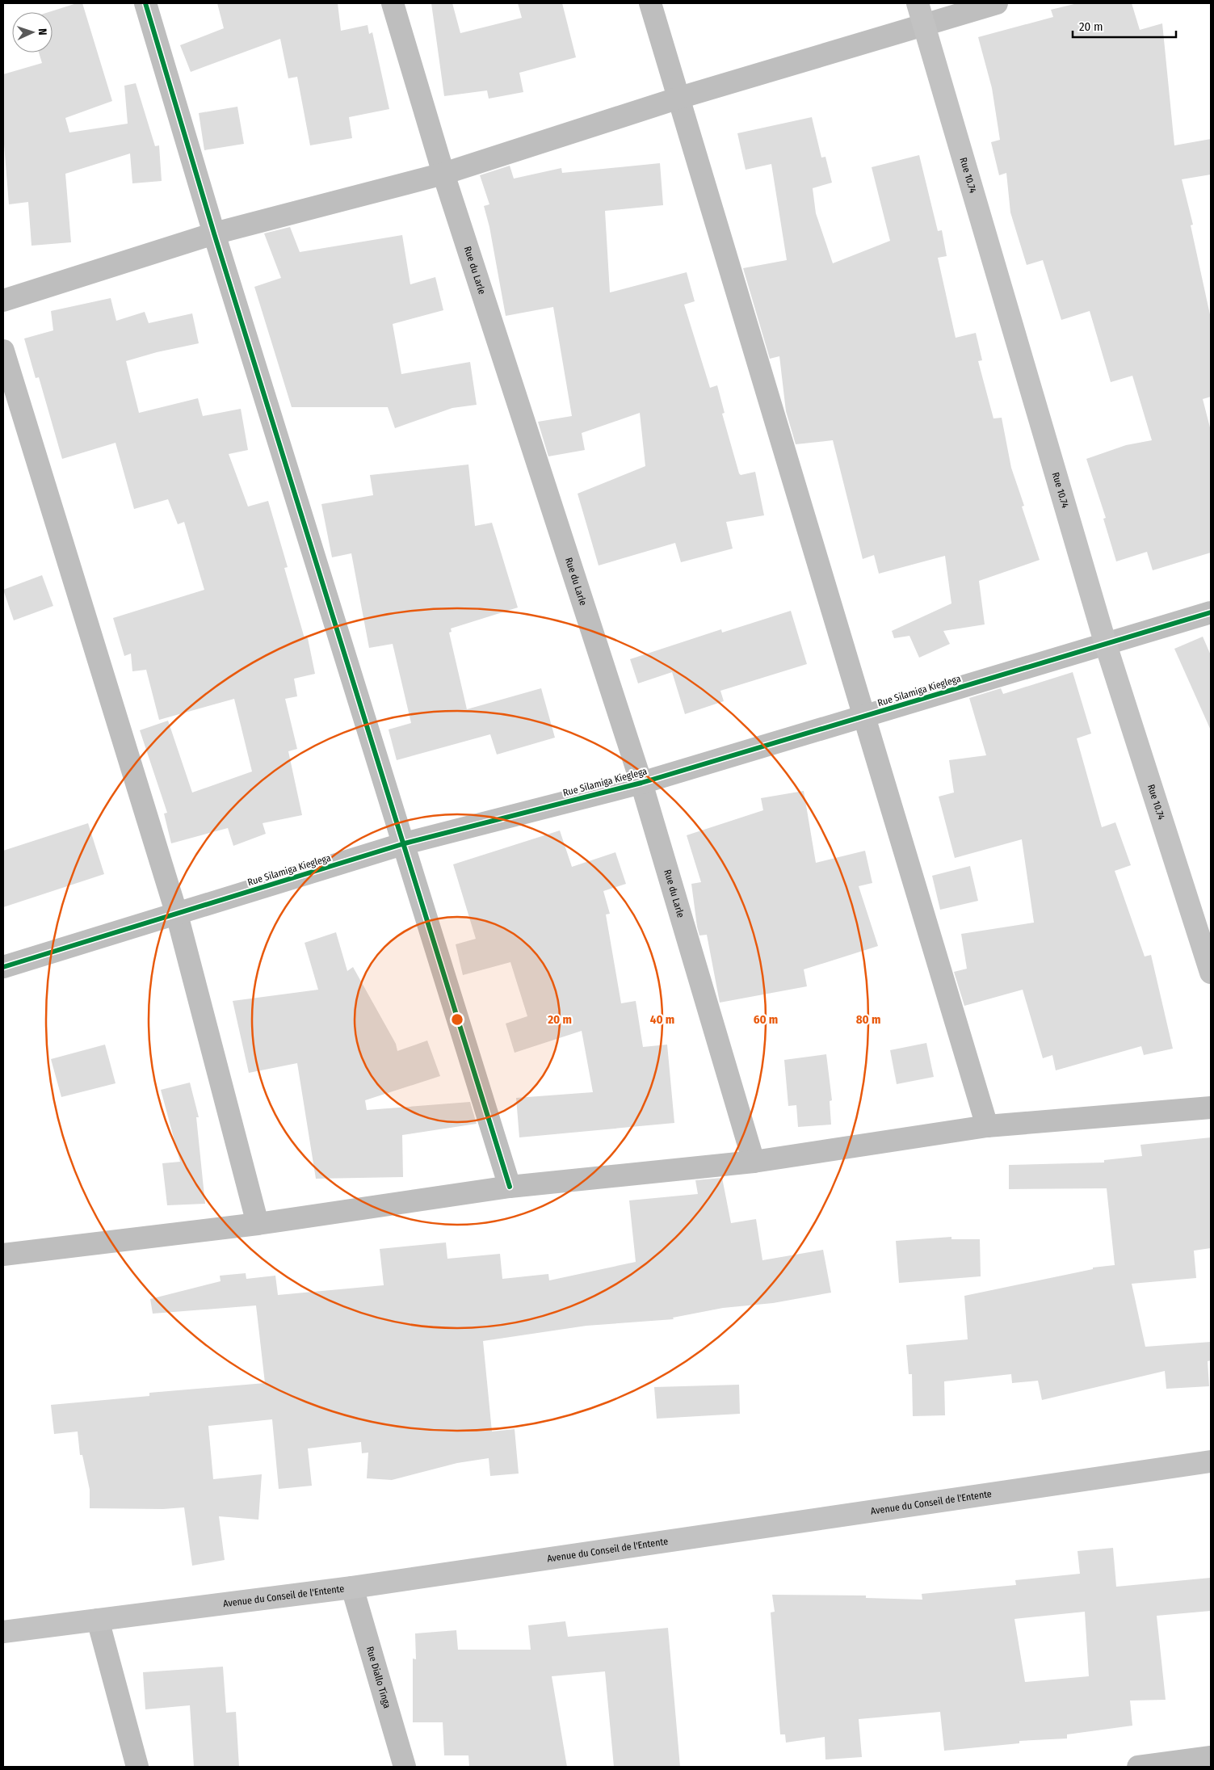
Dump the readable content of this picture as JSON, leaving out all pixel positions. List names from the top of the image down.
{
  "streets": {
    "street": [
      "Rue 10.74",
      "Rue du Larle",
      "Rue Silamiga Kieglega",
      "Avenue du Conseil de l'Entente",
      "Rue Diallo Tinga"
    ]
  },
  "crossings": [
    ["Rue 10.74", "Rue Silamiga Kieglega"],
    ["Rue du Larle", "Rue Silamiga Kieglega"],
    ["Avenue du Conseil de l'Entente", "Rue Diallo Tinga"]
  ],
  "scale_bar": "20 m",
  "north": "right",
  "rings": [
    "20 m",
    "40 m",
    "60 m",
    "80 m"
  ]
}
